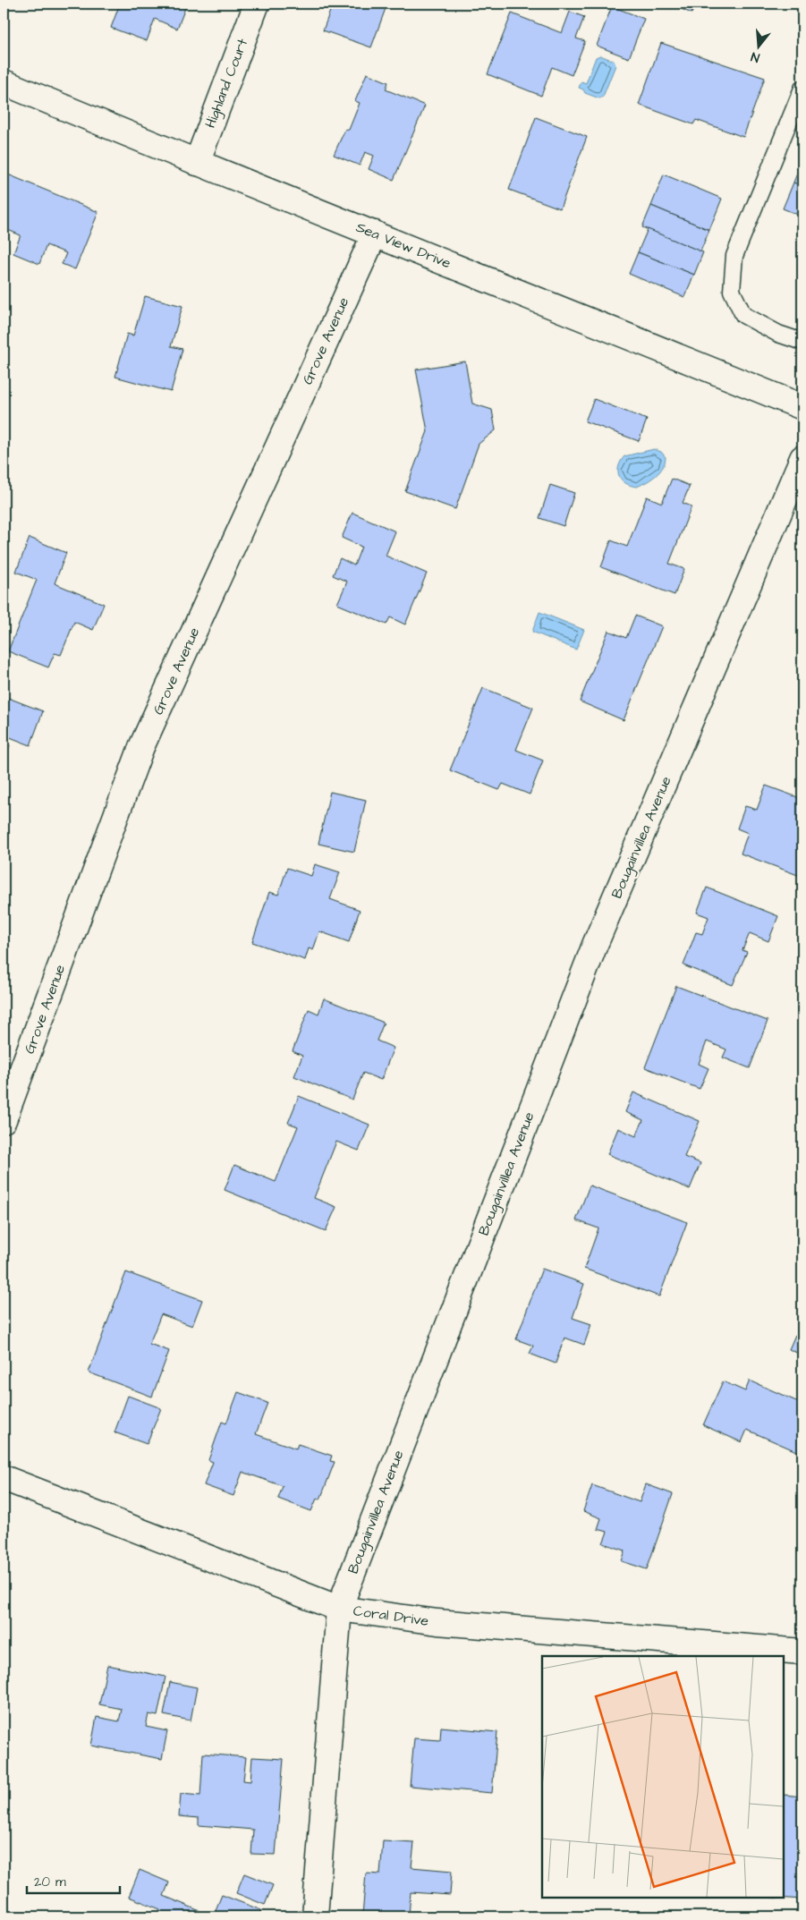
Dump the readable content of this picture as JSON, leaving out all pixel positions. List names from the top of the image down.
{
  "streets": {
    "street": [
      "Highland Court",
      "Sea View Drive",
      "Grove Avenue",
      "Bougainvillea Avenue",
      "Coral Drive"
    ]
  },
  "crossings": [
    ["Highland Court", "Sea View Drive"],
    ["Sea View Drive", "Grove Avenue"],
    ["Bougainvillea Avenue", "Coral Drive"]
  ],
  "scale_bar": "20 m",
  "north": "bottom"
}
